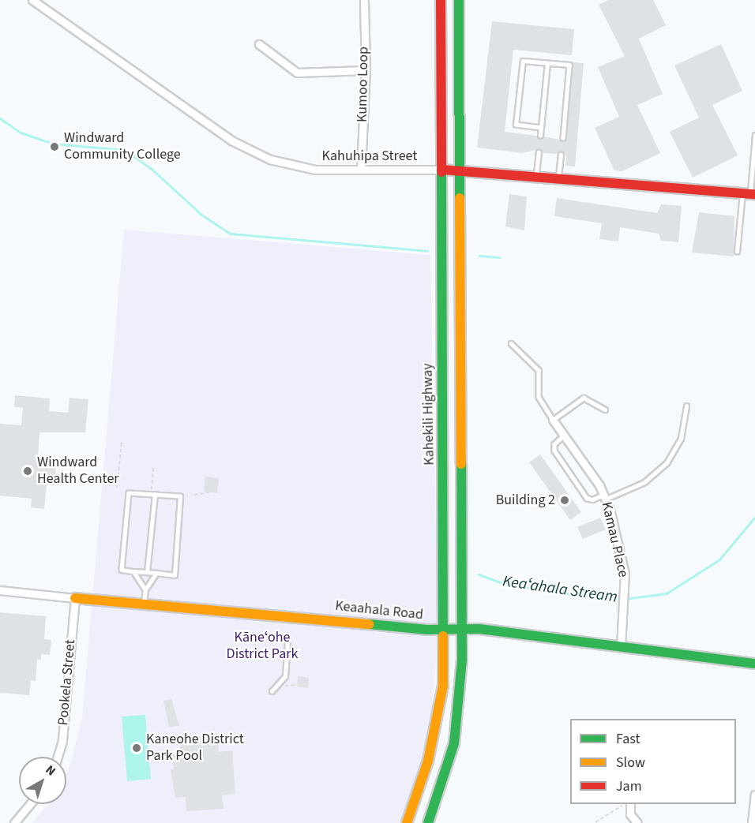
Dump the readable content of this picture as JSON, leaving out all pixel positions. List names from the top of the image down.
{
  "streets": {
    "main road": ["Kahuhipa Street", "Kahekili Highway", "Keaahala Road"],
    "street": ["Kumoo Loop", "Kamau Place", "Pookela Street"]
  },
  "crossings": [
    ["Kumoo Loop", "Kahuhipa Street"],
    ["Kahuhipa Street", "Kahekili Highway"],
    ["Kahekili Highway", "Keaahala Road"],
    ["Kamau Place", "Keaahala Road"],
    ["Keaahala Road", "Pookela Street"]
  ],
  "water": ["Keaʻahala Stream"],
  "parks": ["Kāneʻohe District Park"],
  "places": [
    "Windward Community College",
    "Windward Health Center",
    "Building 2",
    "Kaneohe District Park Pool"
  ],
  "legend": ["Fast", "Slow", "Jam"],
  "north": "top right"
}
